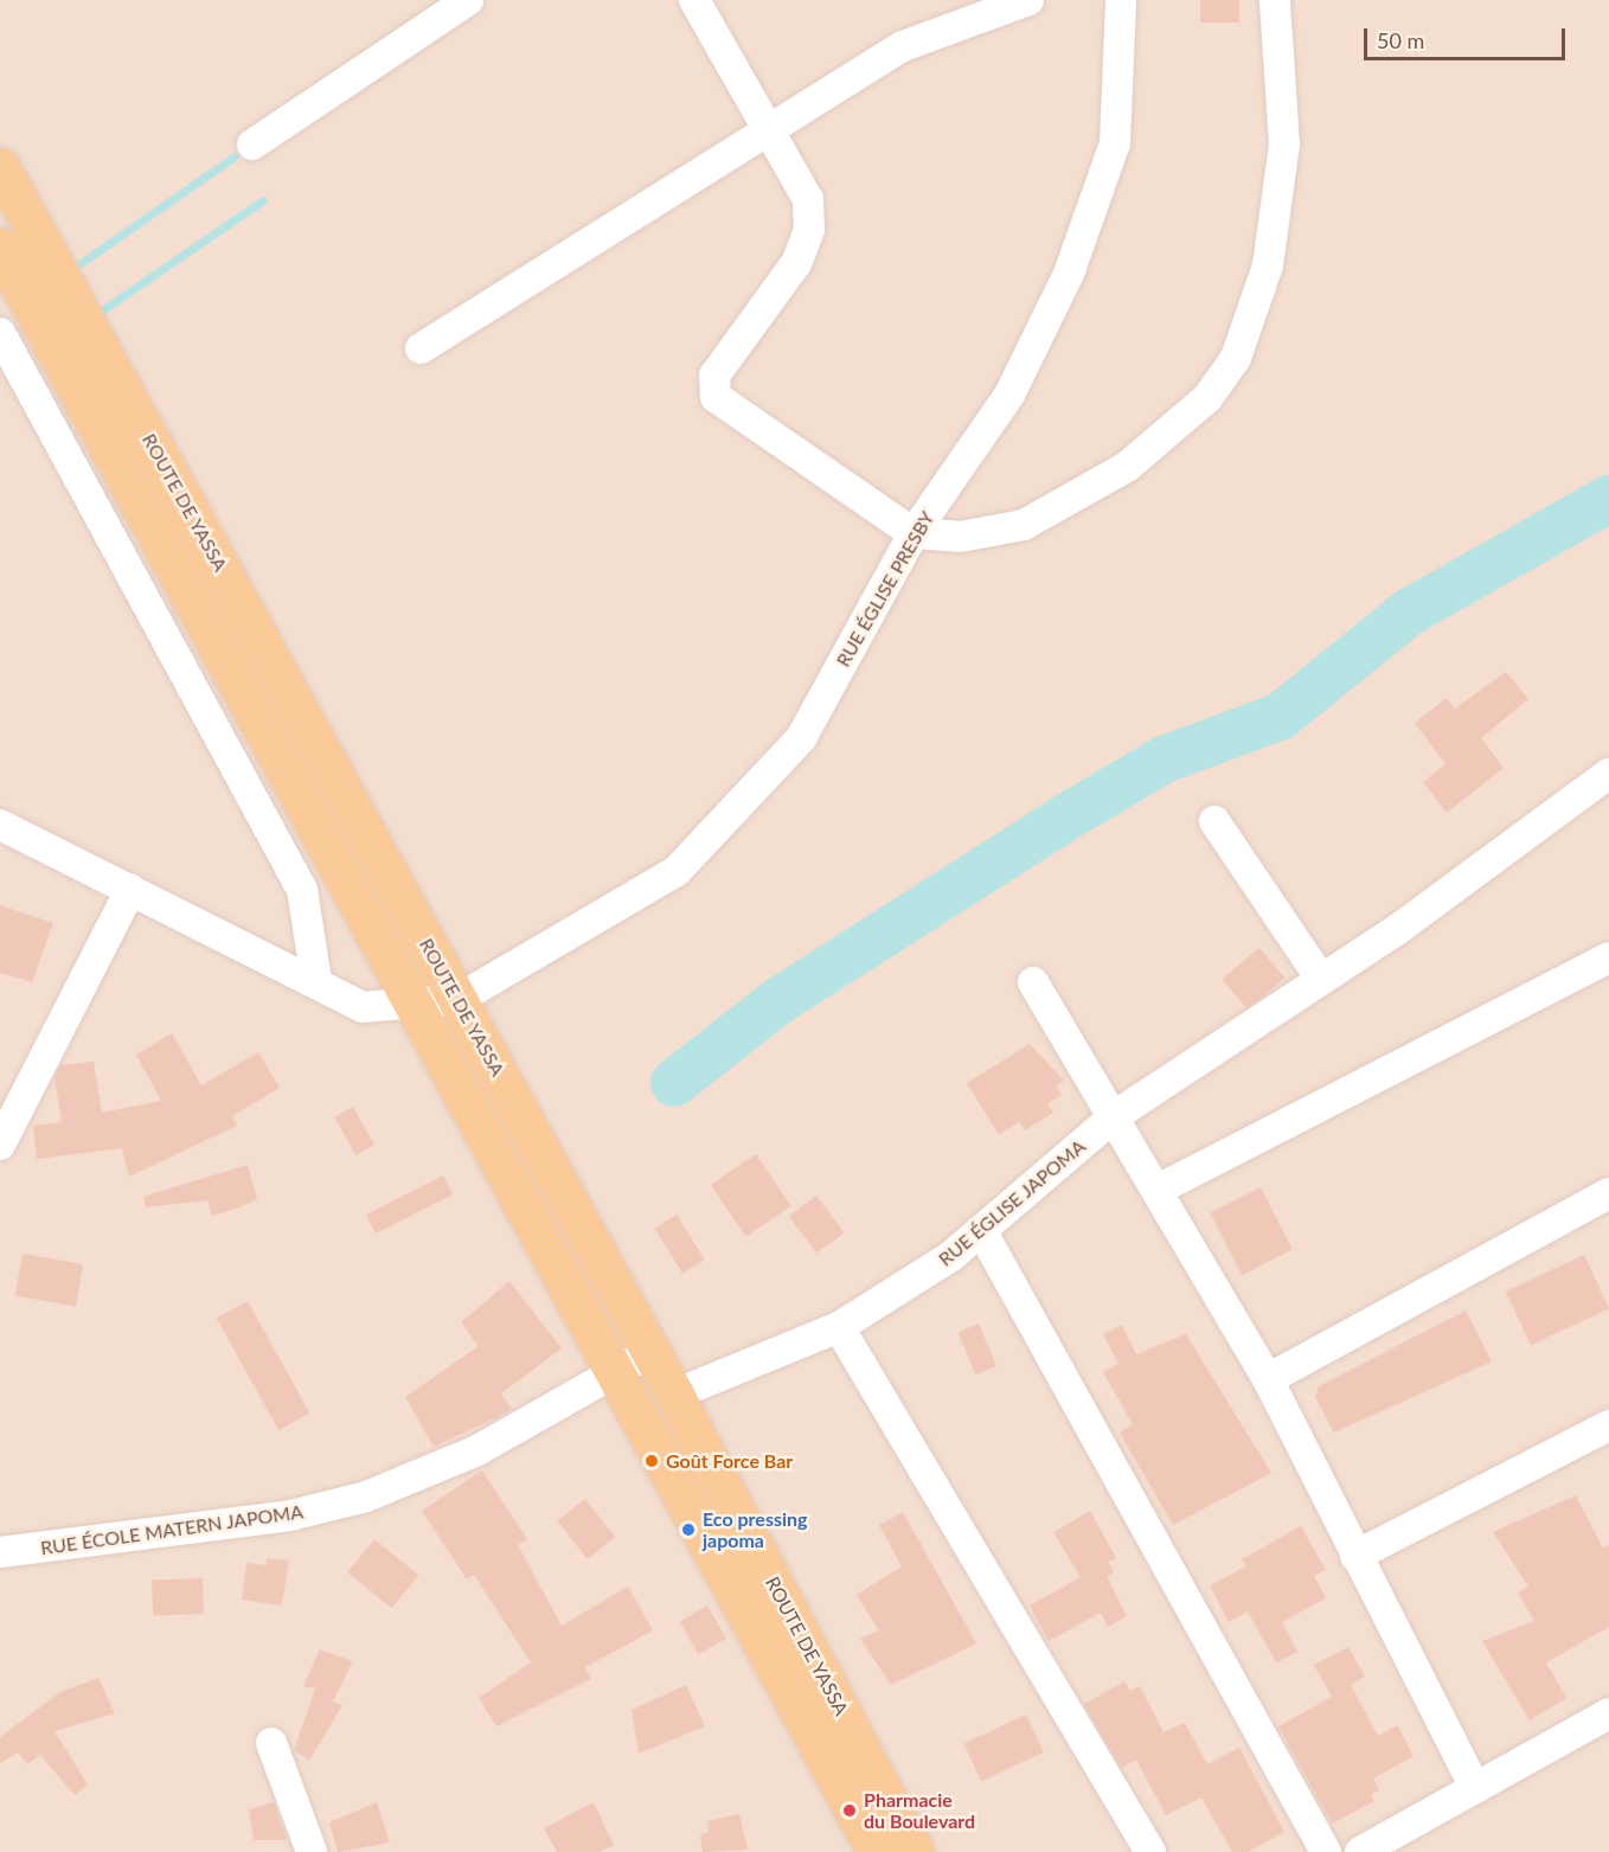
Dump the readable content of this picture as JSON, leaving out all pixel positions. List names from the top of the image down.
{
  "streets": {
    "main road": ["ROUTE DE YASSA"],
    "street": ["RUE ÉGLISE PRESBY", "RUE ÉGLISE JAPOMA", "RUE ÉCOLE MATERN JAPOMA"]
  },
  "crossings": [
    ["ROUTE DE YASSA", "RUE ÉGLISE PRESBY"],
    ["ROUTE DE YASSA", "RUE ÉGLISE JAPOMA"],
    ["ROUTE DE YASSA", "RUE ÉCOLE MATERN JAPOMA"]
  ],
  "places": ["Goût Force Bar", "Eco pressing japoma", "Pharmacie du Boulevard"],
  "scale_bar": "50 m"
}
